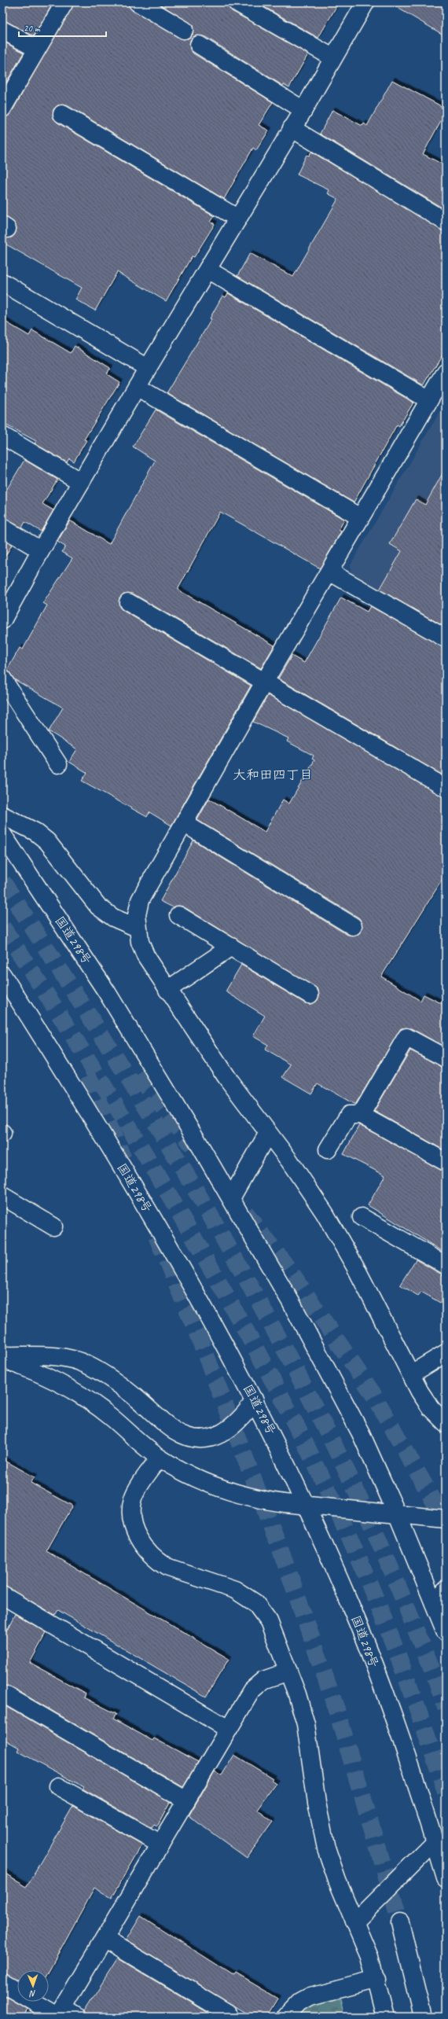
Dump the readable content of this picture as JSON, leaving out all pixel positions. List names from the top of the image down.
{
  "streets": {
    "main road": ["国道298号"]
  },
  "districts": ["大和田四丁目"],
  "scale_bar": "20 m",
  "north": "bottom"
}
